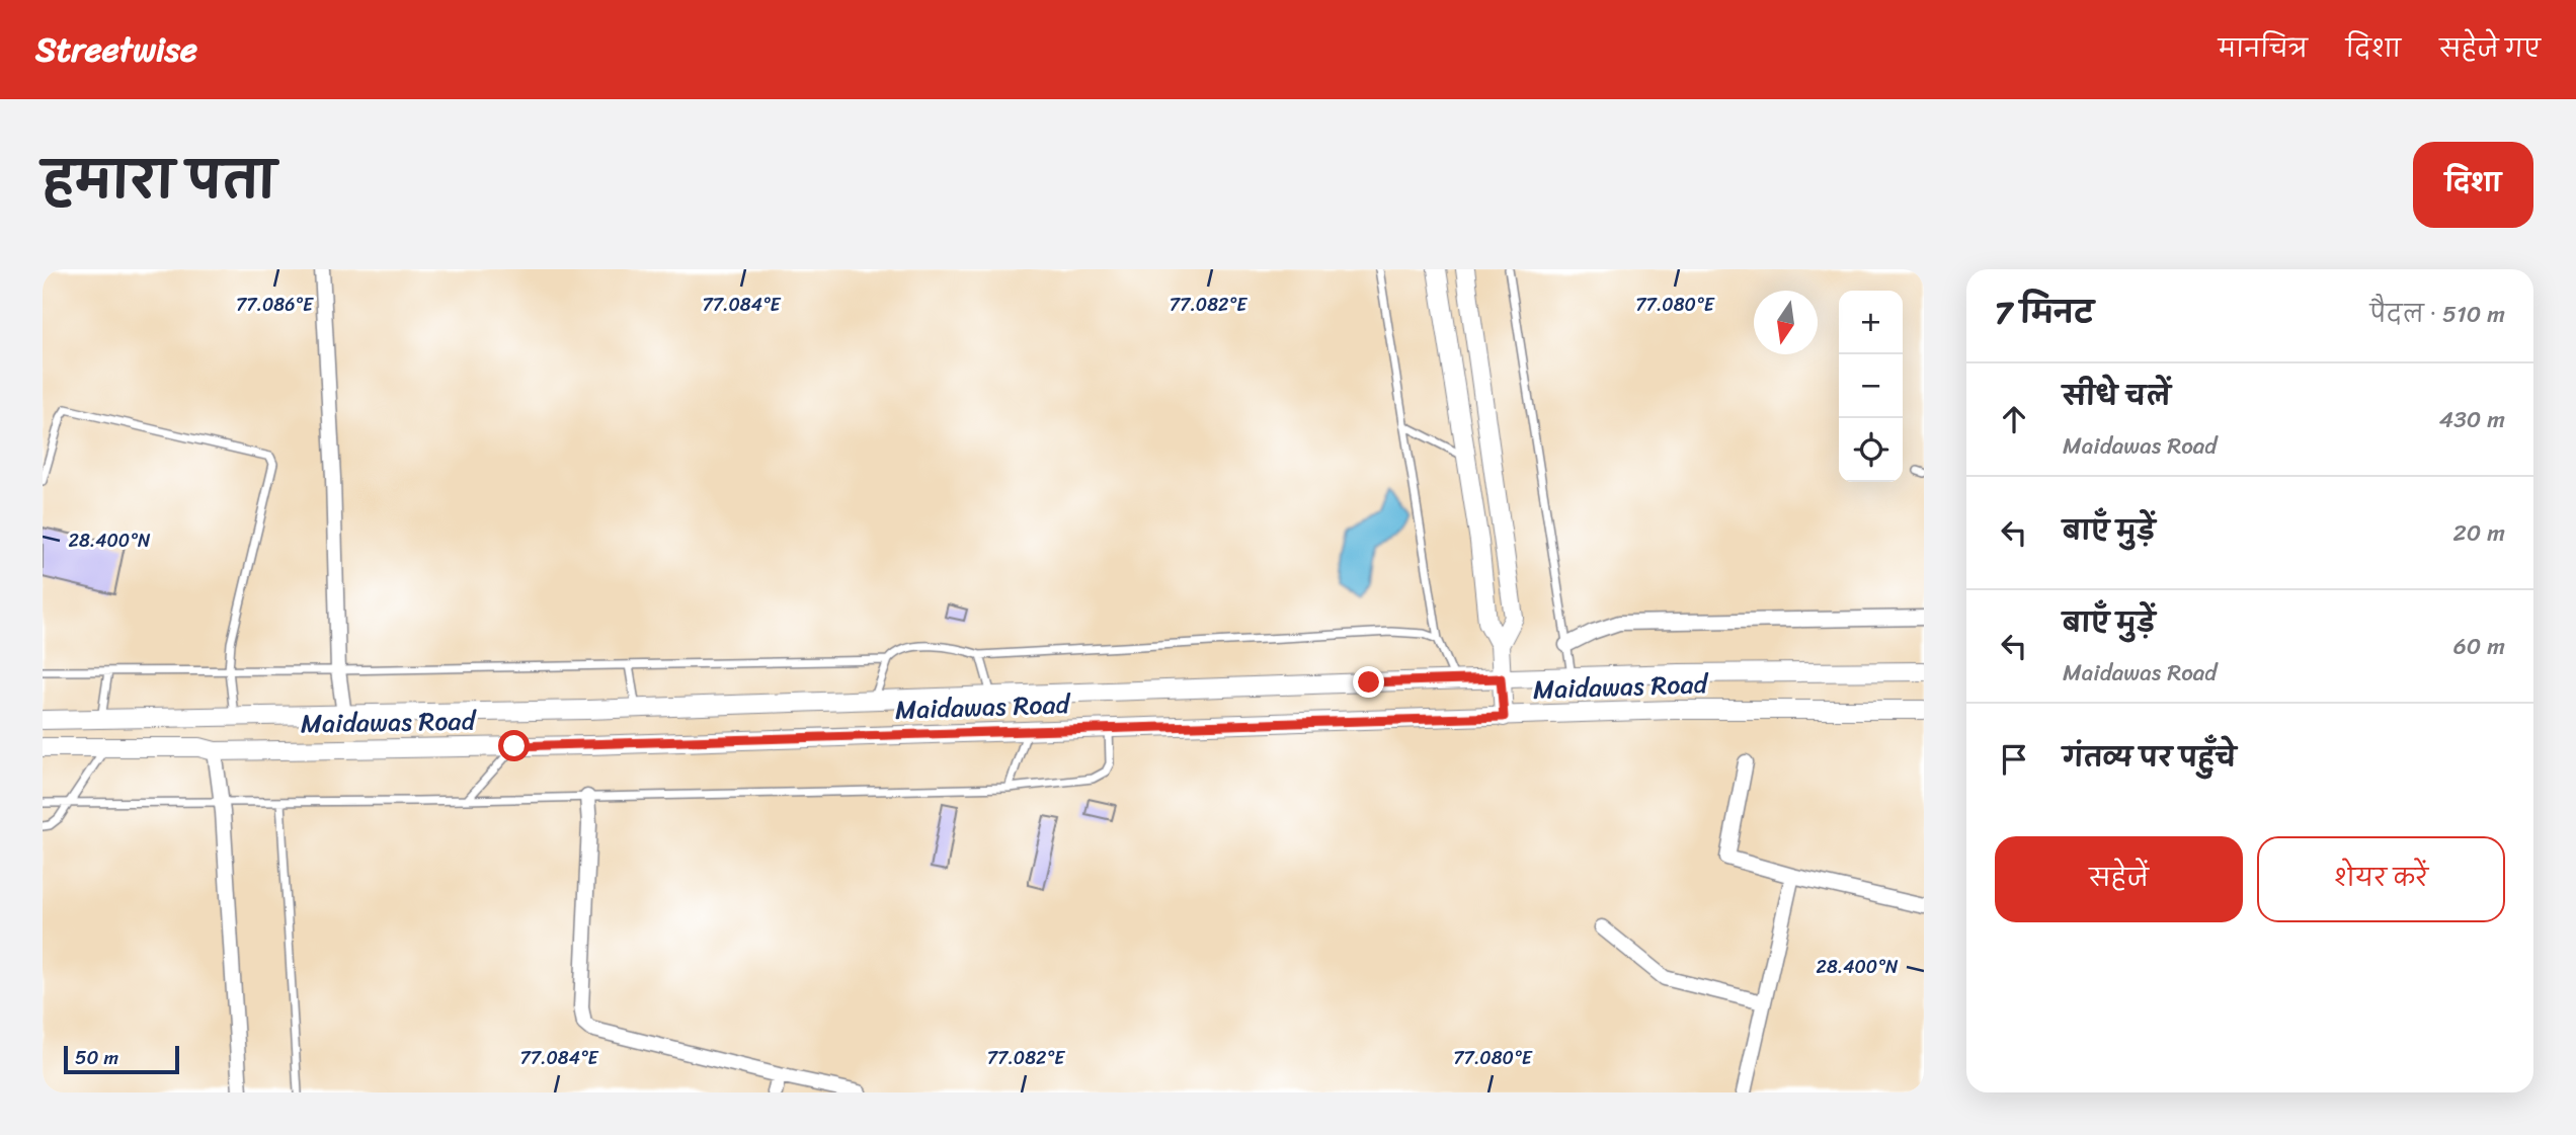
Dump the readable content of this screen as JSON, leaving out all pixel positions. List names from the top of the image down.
{
  "streets": {
    "street": ["Maidawas Road"]
  },
  "scale_bar": "50 m",
  "north": "bottom",
  "page": {
    "header": "Streetwise",
    "nav": ["मानचित्र", "दिशा", "सहेजे गए"],
    "title": "हमारा पता",
    "buttons": [
      "दिशा",
      ["सहेजें", "शेयर करें"]
    ],
    "heading": ["7 मिनट", "पैदल · 510 m"],
    "map_buttons": ["+", "−"],
    "list": [
      ["सीधे चलें", "Maidawas Road", "430 m"],
      ["बाएँ मुड़ें", "20 m"],
      ["बाएँ मुड़ें", "Maidawas Road", "60 m"],
      "गंतव्य पर पहुँचे"
    ],
    "scale": "50 m"
  },
  "coordinates": [
    "77.086°E",
    "77.084°E",
    "77.082°E",
    "77.080°E",
    "28.400°N"
  ]
}
